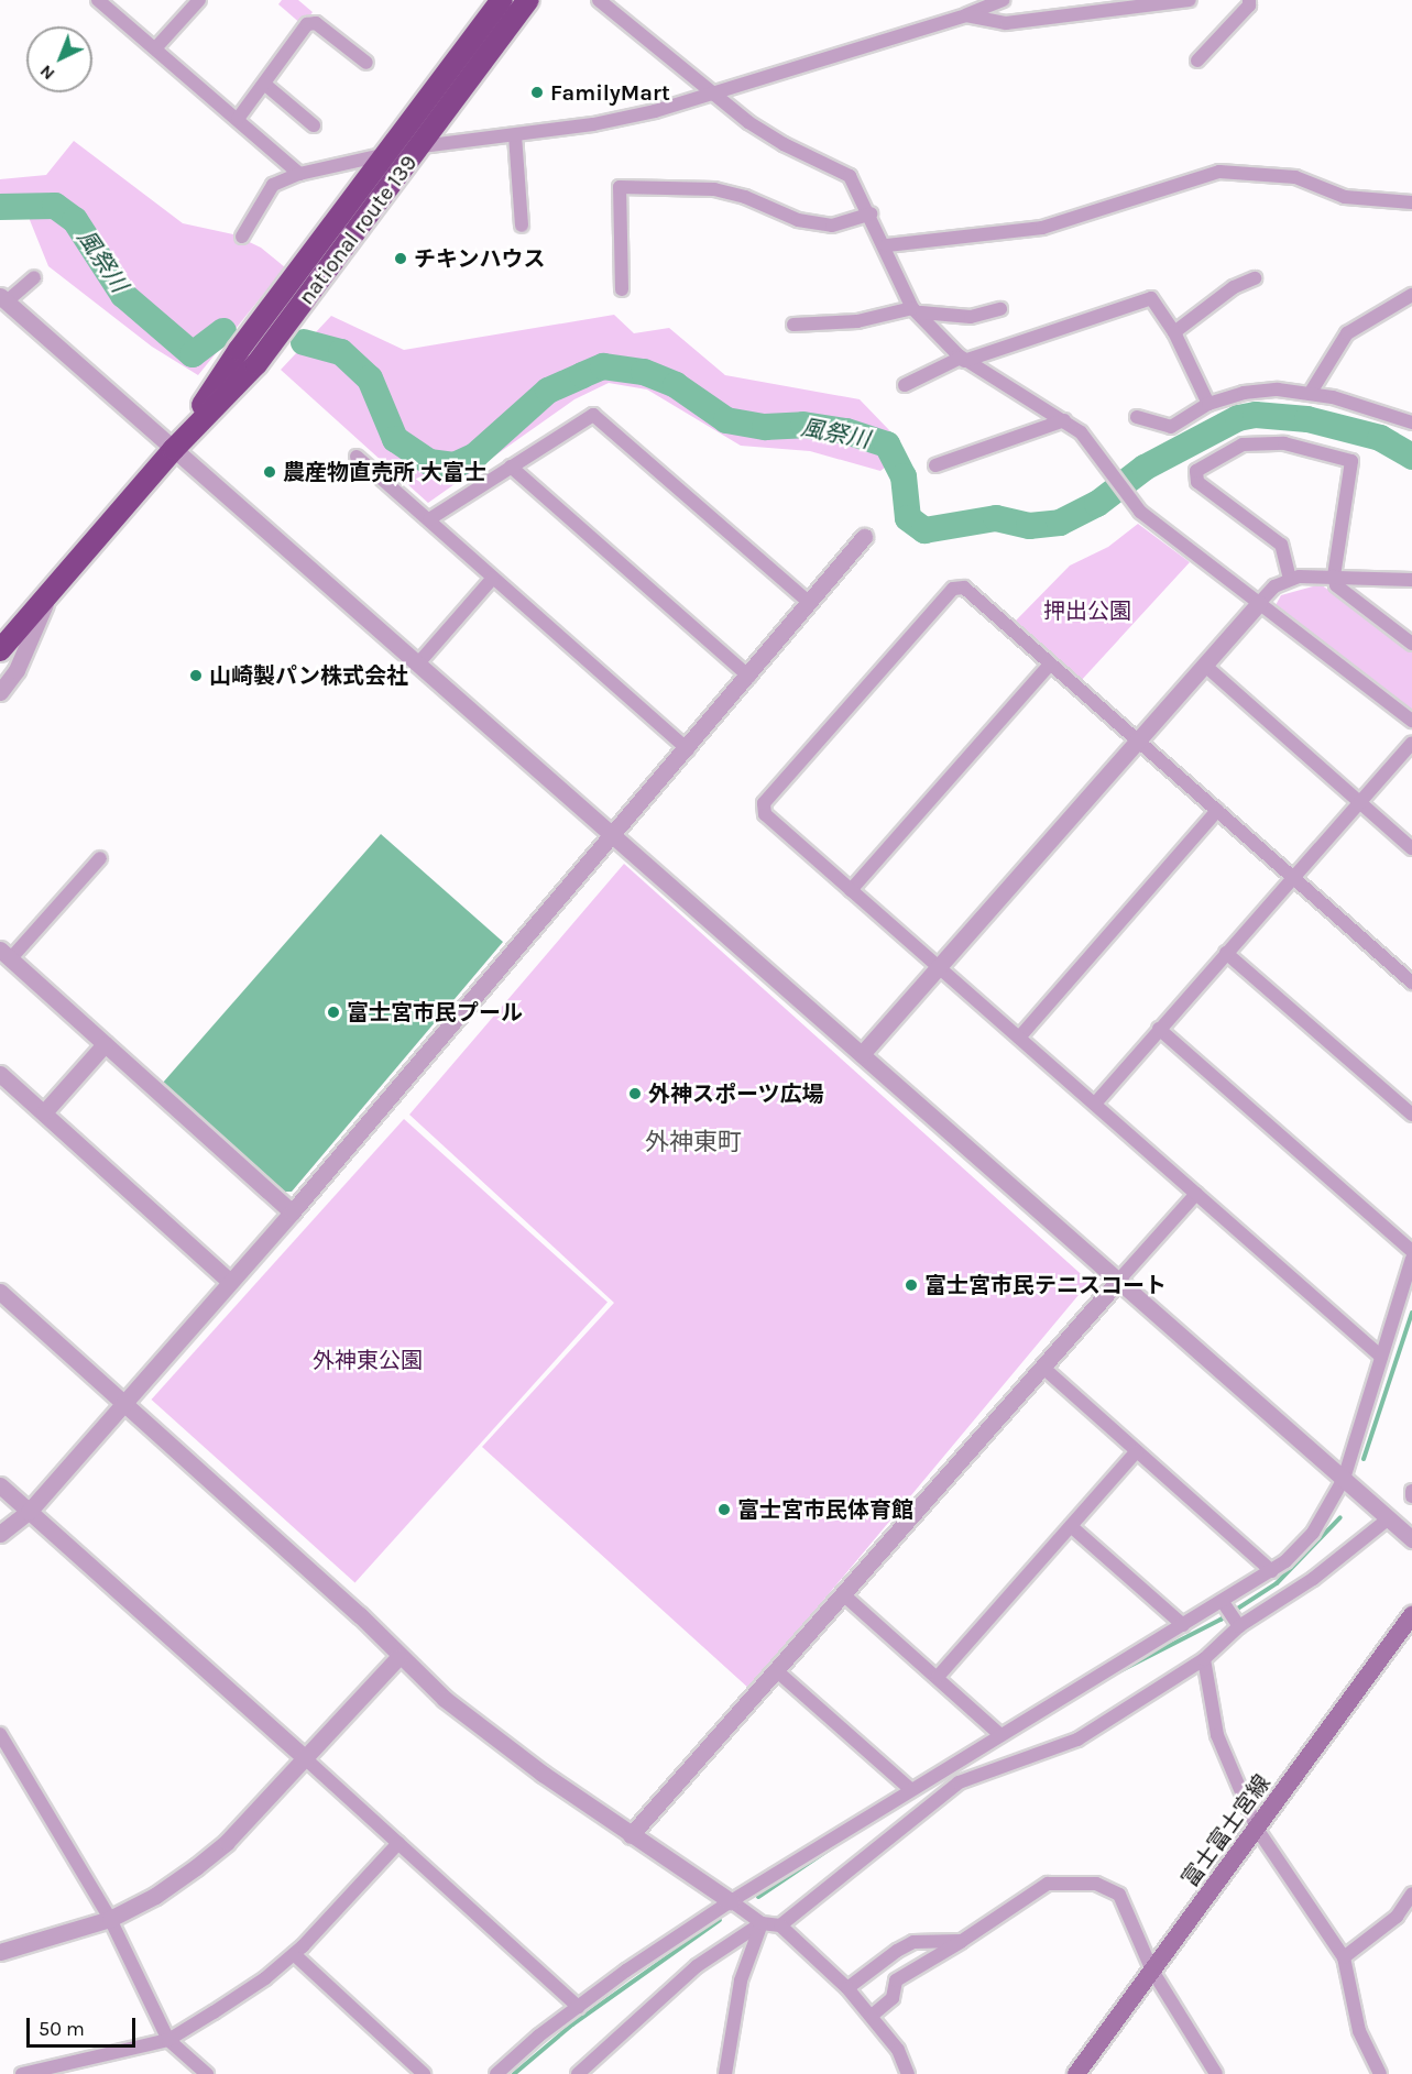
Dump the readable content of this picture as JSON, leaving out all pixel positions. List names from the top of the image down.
{
  "streets": {
    "highway": ["national route 139"],
    "main road": ["富士富士宮線"]
  },
  "districts": ["外神東町"],
  "water": ["風祭川"],
  "parks": ["押出公園", "外神東公園"],
  "places": [
    "FamilyMart",
    "チキンハウス",
    "農産物直売所 大富士",
    "山崎製パン株式会社",
    "富士宮市民プール",
    "外神スポーツ広場",
    "富士宮市民テニスコート",
    "富士宮市民体育館"
  ],
  "scale_bar": "50 m",
  "north": "bottom left"
}
